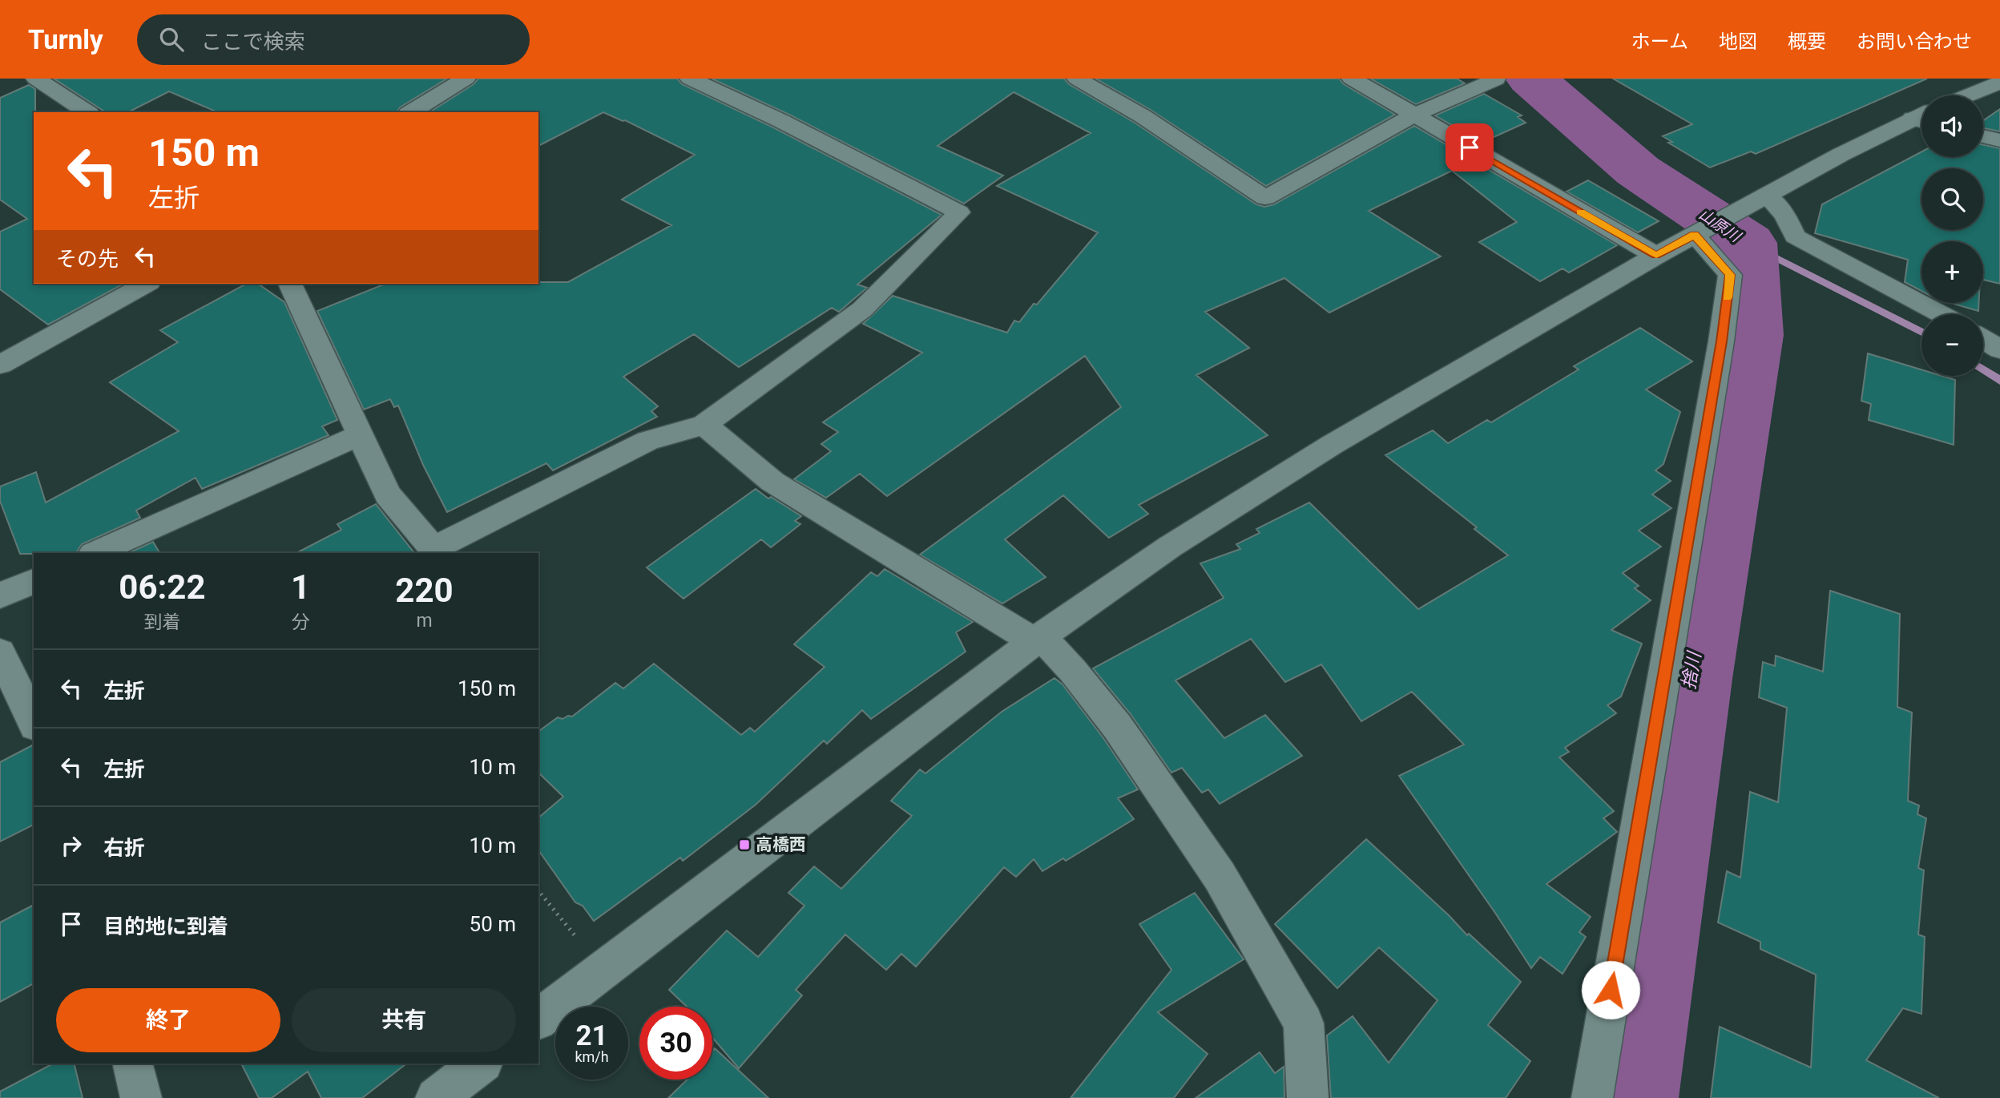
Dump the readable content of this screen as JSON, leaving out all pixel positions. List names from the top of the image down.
{
  "water": ["山原川", "捨川"],
  "places": {
    "transit": ["高橋西"]
  },
  "page": {
    "header": "Turnly",
    "search": "ここで検索",
    "nav": [
      "ホーム",
      "地図",
      "概要",
      "お問い合わせ"
    ],
    "map_buttons": ["+", "−"],
    "turn": ["150 m", "左折"],
    "then": "その先",
    "eta": [
      "06:22",
      "到着",
      "1",
      "分",
      "220",
      "m"
    ],
    "list": [
      {
        "name": "左折",
        "value": "150 m"
      },
      {
        "name": "左折",
        "value": "10 m"
      },
      {
        "name": "右折",
        "value": "10 m"
      },
      {
        "name": "目的地に到着",
        "value": "50 m"
      }
    ],
    "buttons": ["終了", "共有"],
    "speed": "21 km/h",
    "limit": "30"
  }
}
